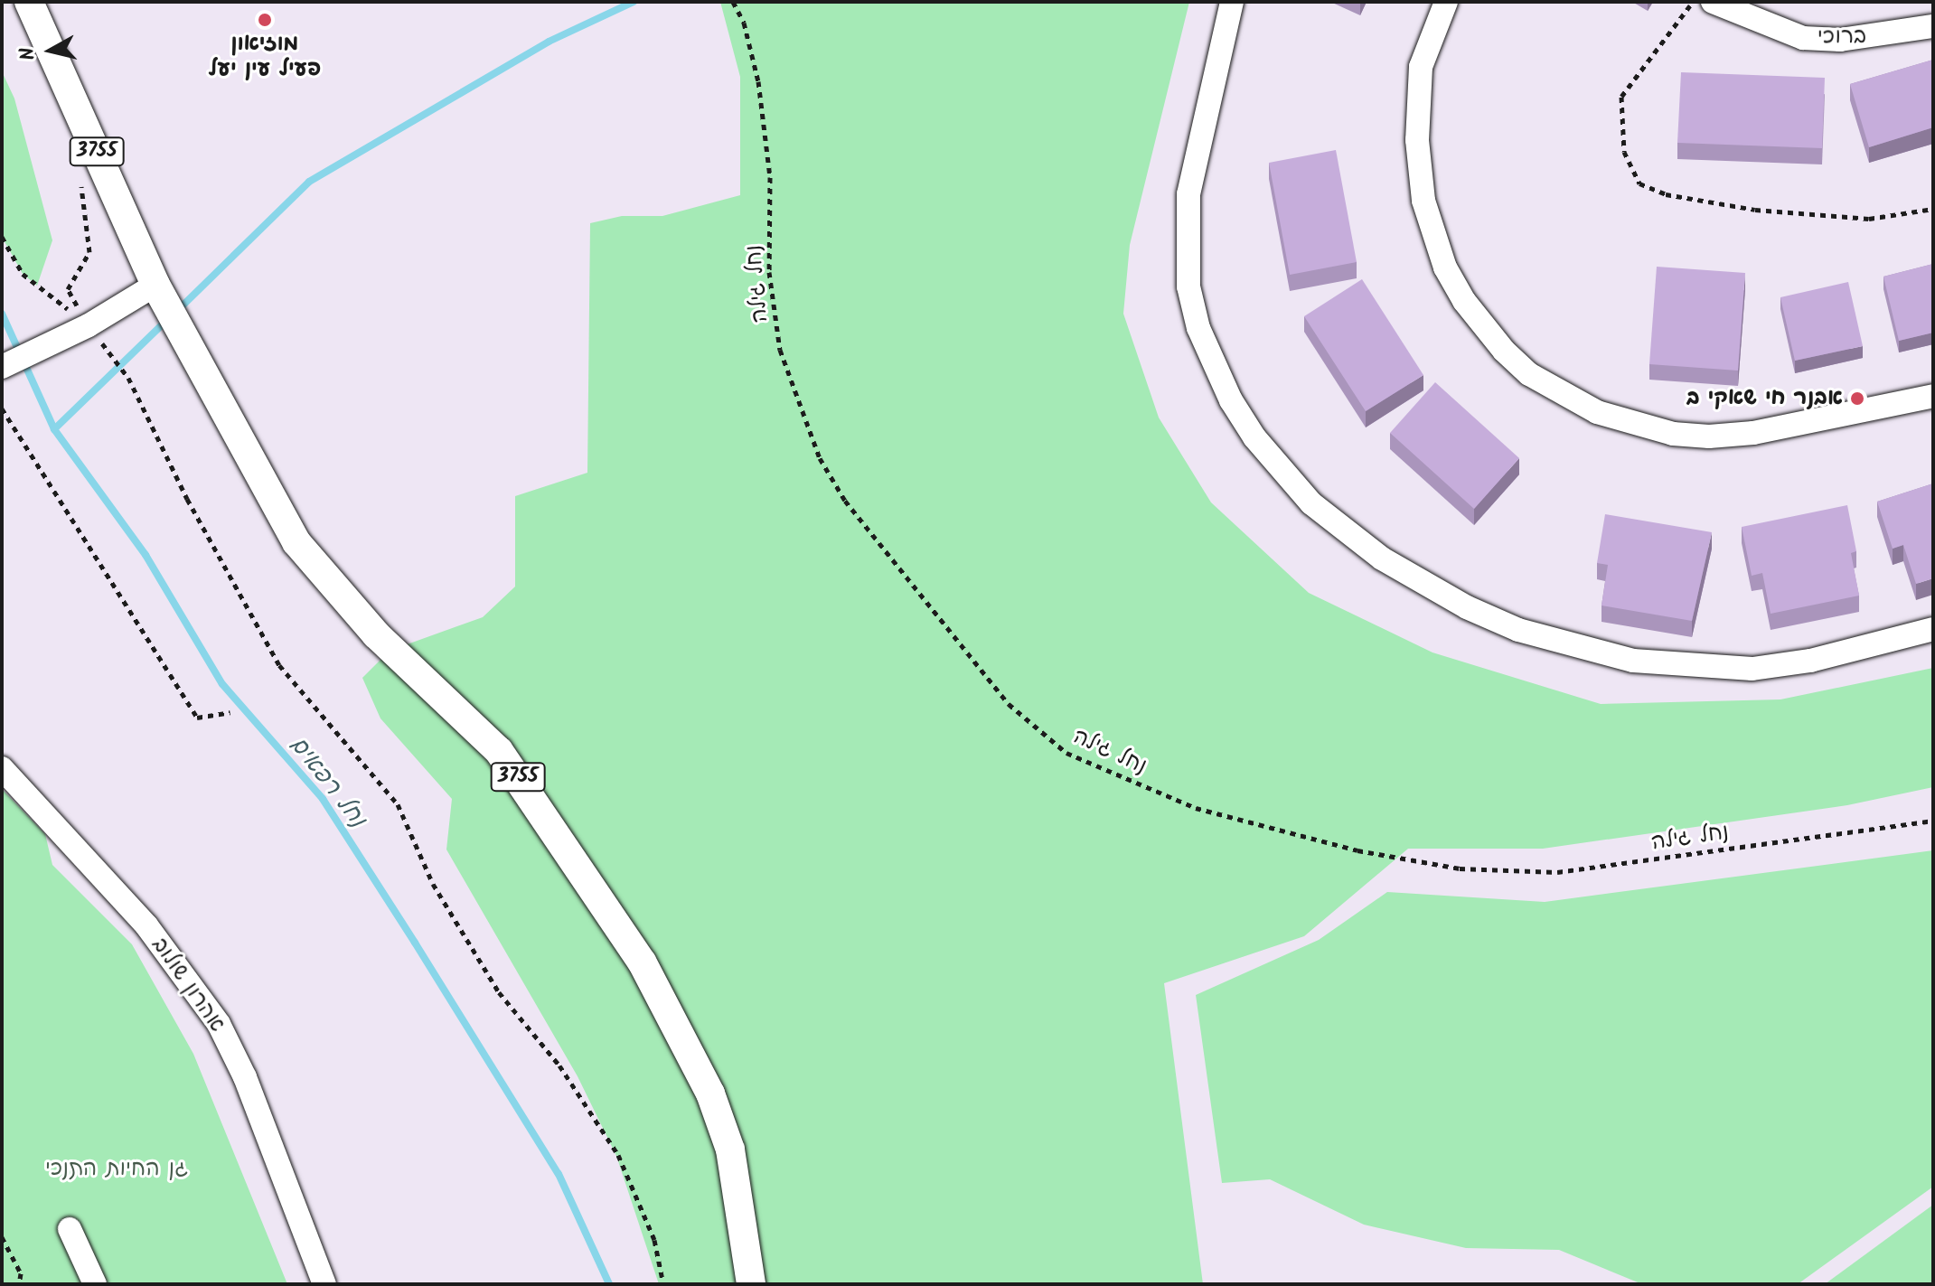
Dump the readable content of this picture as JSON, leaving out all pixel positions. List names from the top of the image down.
{
  "streets": {
    "main road": ["3755"],
    "street": ["ברוכי", "אהרון שולוב"],
    "path": ["נחל גילה"]
  },
  "water": ["נחל רפאים"],
  "parks": ["גן החיות התנכי"],
  "places": ["מוזיאון פעיל עין יעל", "אבנר חי שאקי ב"],
  "north": "left"
}
